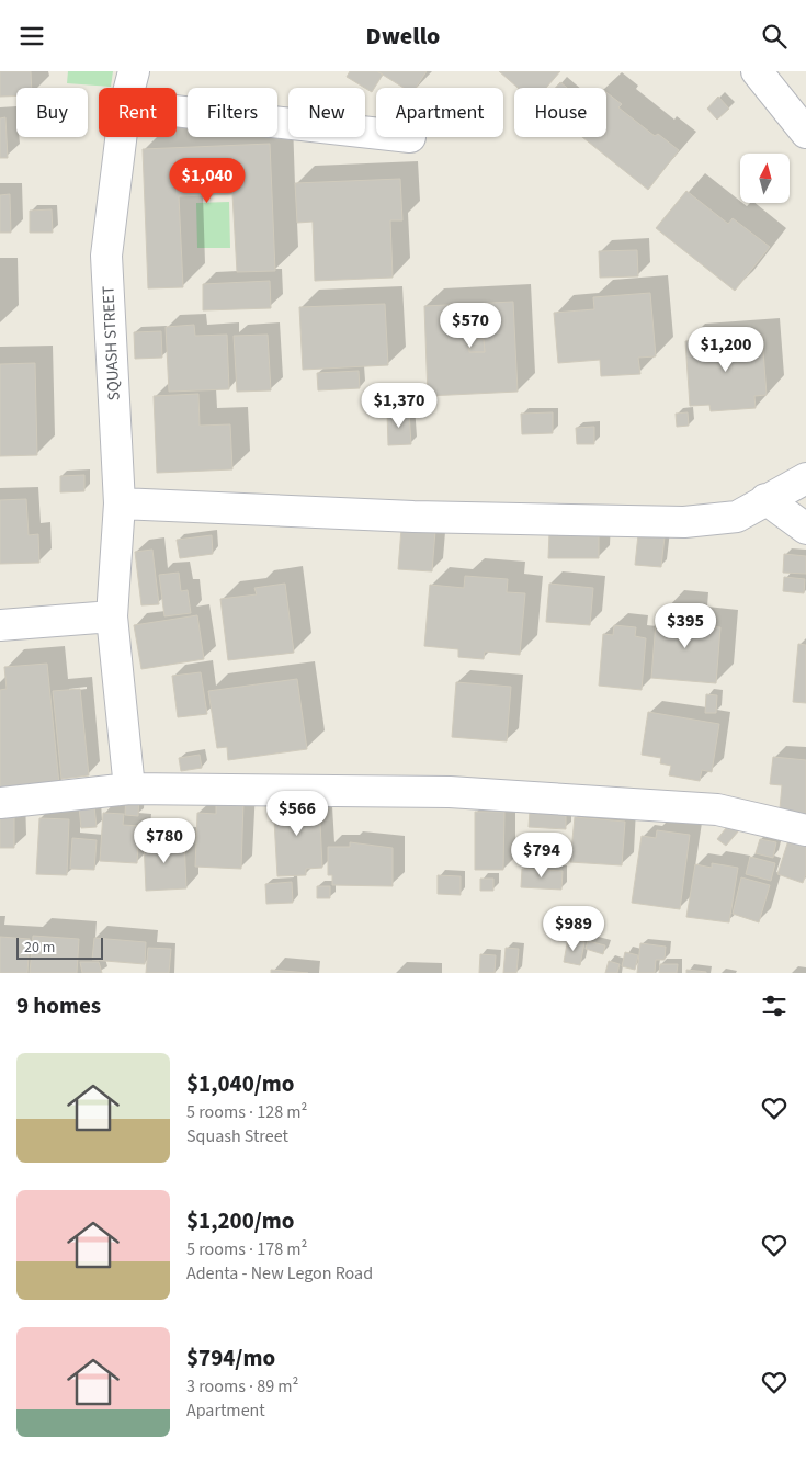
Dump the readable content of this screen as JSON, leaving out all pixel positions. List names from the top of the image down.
{
  "streets": {
    "street": ["SQUASH STREET"]
  },
  "scale_bar": "20 m",
  "north": "top",
  "page": {
    "header": "Dwello",
    "chip": [
      "Buy",
      "Rent",
      "Filters",
      "New",
      "Apartment",
      "House"
    ],
    "price": [
      "$1,040",
      "$570",
      "$1,200",
      "$1,370",
      "$395",
      "$566",
      "$780",
      "$794",
      "$989"
    ],
    "scale": "20 m",
    "heading": "9 homes",
    "list": [
      {
        "name": "$1,040/mo",
        "note": "5 rooms · 128 m² · Squash Street"
      },
      {
        "name": "$1,200/mo",
        "note": "5 rooms · 178 m² · Adenta - New Legon Road"
      },
      {
        "name": "$794/mo",
        "note": "3 rooms · 89 m² · Apartment"
      }
    ]
  }
}
